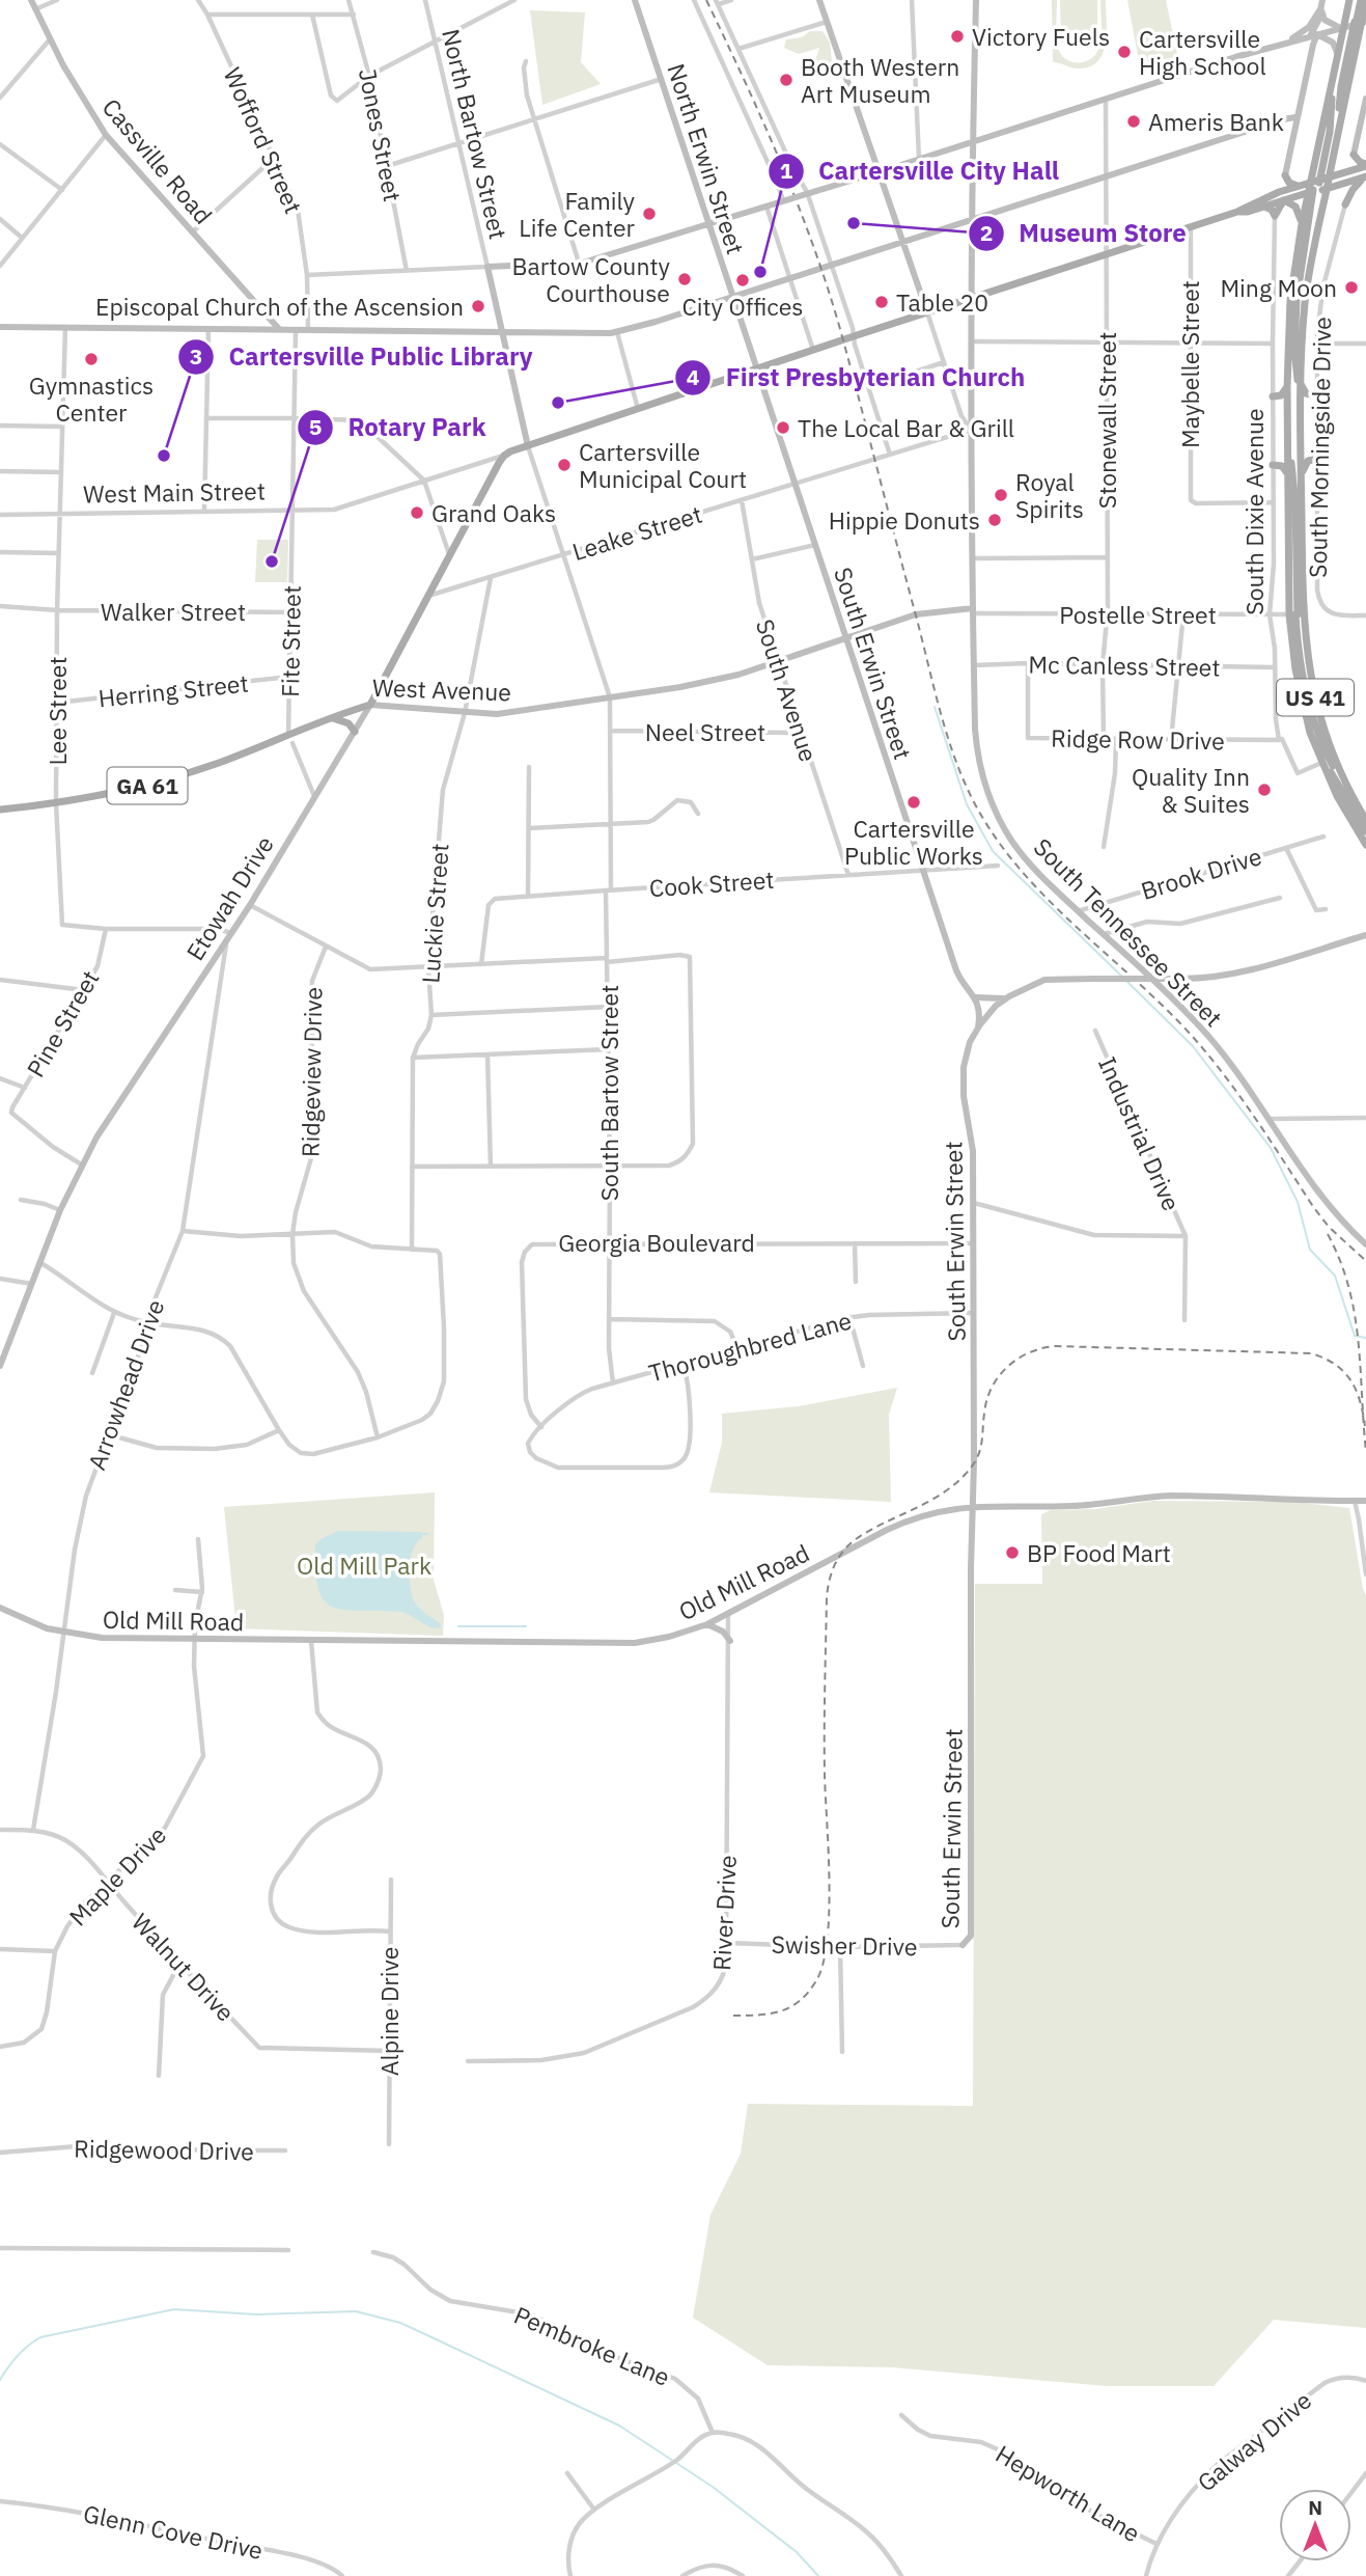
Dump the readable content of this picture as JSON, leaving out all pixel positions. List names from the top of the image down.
{
  "streets": {
    "main road": [
      "West Main Street",
      "West Avenue",
      "US 41",
      "GA 61",
      "Etowah Drive"
    ],
    "street": [
      "North Bartow Street",
      "Jones Street",
      "Wofford Street",
      "North Erwin Street",
      "Cassville Road",
      "Maybelle Street",
      "Stonewall Street",
      "South Morningside Drive",
      "South Dixie Avenue",
      "Leake Street",
      "Walker Street",
      "Postelle Street",
      "Fite Street",
      "South Erwin Street",
      "Mc Canless Street",
      "Herring Street",
      "South Avenue",
      "Lee Street",
      "Neel Street",
      "Ridge Row Drive",
      "Brook Drive",
      "Cook Street",
      "Luckie Street",
      "South Tennessee Street",
      "Pine Street",
      "Ridgeview Drive",
      "South Bartow Street",
      "Industrial Drive",
      "Georgia Boulevard",
      "Thoroughbred Lane",
      "Arrowhead Drive",
      "Old Mill Road",
      "Maple Drive",
      "River Drive",
      "Swisher Drive",
      "Walnut Drive",
      "Alpine Drive",
      "Ridgewood Drive",
      "Pembroke Lane",
      "Galway Drive",
      "Hepworth Lane",
      "Glenn Cove Drive"
    ]
  },
  "crossings": [
    ["North Bartow Street", "West Main Street"],
    ["North Bartow Street", "South Bartow Street"],
    ["North Erwin Street", "West Main Street"],
    ["North Erwin Street", "South Erwin Street"],
    ["Maybelle Street", "West Main Street"],
    ["Maybelle Street", "South Dixie Avenue"],
    ["Stonewall Street", "West Main Street"],
    ["Stonewall Street", "Postelle Street"],
    ["Stonewall Street", "Mc Canless Street"],
    ["Stonewall Street", "Ridge Row Drive"],
    ["West Main Street", "Fite Street"],
    ["West Main Street", "South Erwin Street"],
    ["West Main Street", "Lee Street"],
    ["West Main Street", "Etowah Drive"],
    ["West Main Street", "South Tennessee Street"],
    ["West Main Street", "South Bartow Street"],
    ["South Dixie Avenue", "Postelle Street"],
    ["South Dixie Avenue", "Mc Canless Street"],
    ["South Dixie Avenue", "US 41"],
    ["South Dixie Avenue", "Ridge Row Drive"],
    ["Leake Street", "South Erwin Street"],
    ["Leake Street", "South Avenue"],
    ["Leake Street", "Etowah Drive"],
    ["Leake Street", "Luckie Street"],
    ["Leake Street", "South Tennessee Street"],
    ["Leake Street", "South Bartow Street"],
    ["Walker Street", "Fite Street"],
    ["Walker Street", "Lee Street"],
    ["Postelle Street", "West Avenue"],
    ["Postelle Street", "US 41"],
    ["Postelle Street", "South Tennessee Street"],
    ["Fite Street", "West Avenue"],
    ["Fite Street", "Herring Street"],
    ["Fite Street", "Etowah Drive"],
    ["South Erwin Street", "West Avenue"],
    ["South Erwin Street", "Cook Street"],
    ["South Erwin Street", "Industrial Drive"],
    ["South Erwin Street", "Georgia Boulevard"],
    ["South Erwin Street", "Thoroughbred Lane"],
    ["South Erwin Street", "Old Mill Road"],
    ["South Erwin Street", "Swisher Drive"],
    ["Mc Canless Street", "Ridge Row Drive"],
    ["Mc Canless Street", "South Tennessee Street"],
    ["West Avenue", "South Avenue"],
    ["West Avenue", "Lee Street"],
    ["West Avenue", "Etowah Drive"],
    ["West Avenue", "Luckie Street"],
    ["West Avenue", "South Tennessee Street"],
    ["West Avenue", "South Bartow Street"],
    ["Herring Street", "Lee Street"],
    ["South Avenue", "Neel Street"],
    ["South Avenue", "Cook Street"],
    ["Lee Street", "Etowah Drive"],
    ["Lee Street", "Pine Street"],
    ["Neel Street", "South Bartow Street"],
    ["Brook Drive", "South Tennessee Street"],
    ["Cook Street", "South Bartow Street"],
    ["Etowah Drive", "Pine Street"],
    ["Etowah Drive", "Arrowhead Drive"],
    ["South Bartow Street", "Georgia Boulevard"],
    ["South Bartow Street", "Thoroughbred Lane"],
    ["Georgia Boulevard", "Thoroughbred Lane"],
    ["Arrowhead Drive", "Old Mill Road"],
    ["Arrowhead Drive", "Walnut Drive"],
    ["Old Mill Road", "Maple Drive"],
    ["Old Mill Road", "River Drive"],
    ["Maple Drive", "Walnut Drive"],
    ["River Drive", "Swisher Drive"],
    ["Walnut Drive", "Alpine Drive"],
    ["Galway Drive", "Hepworth Lane"]
  ],
  "parks": ["Old Mill Park"],
  "places": [
    "Victory Fuels",
    "Cartersville High School",
    "Booth Western Art Museum",
    "Ameris Bank",
    "Family Life Center",
    "Museum Store",
    "Cartersville City Hall",
    "Bartow County Courthouse",
    "City Offices",
    "Ming Moon",
    "Table 20",
    "Episcopal Church of the Ascension",
    "Gymnastics Center",
    "First Presbyterian Church",
    "The Local Bar & Grill",
    "Cartersville Public Library",
    "Cartersville Municipal Court",
    "Royal Spirits",
    "Grand Oaks",
    "Hippie Donuts",
    "Rotary Park",
    "Quality Inn & Suites",
    "Cartersville Public Works",
    "BP Food Mart"
  ],
  "north": "top"
}
